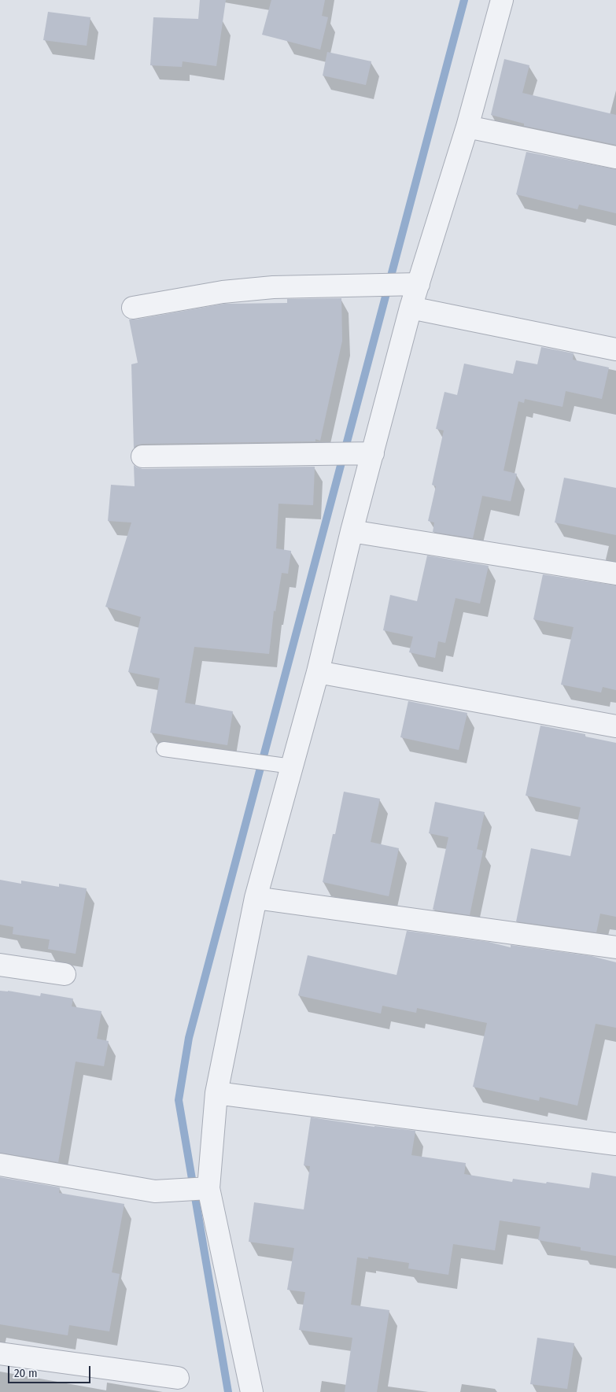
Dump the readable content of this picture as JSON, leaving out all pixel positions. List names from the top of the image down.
{
  "scale_bar": "20 m"
}
